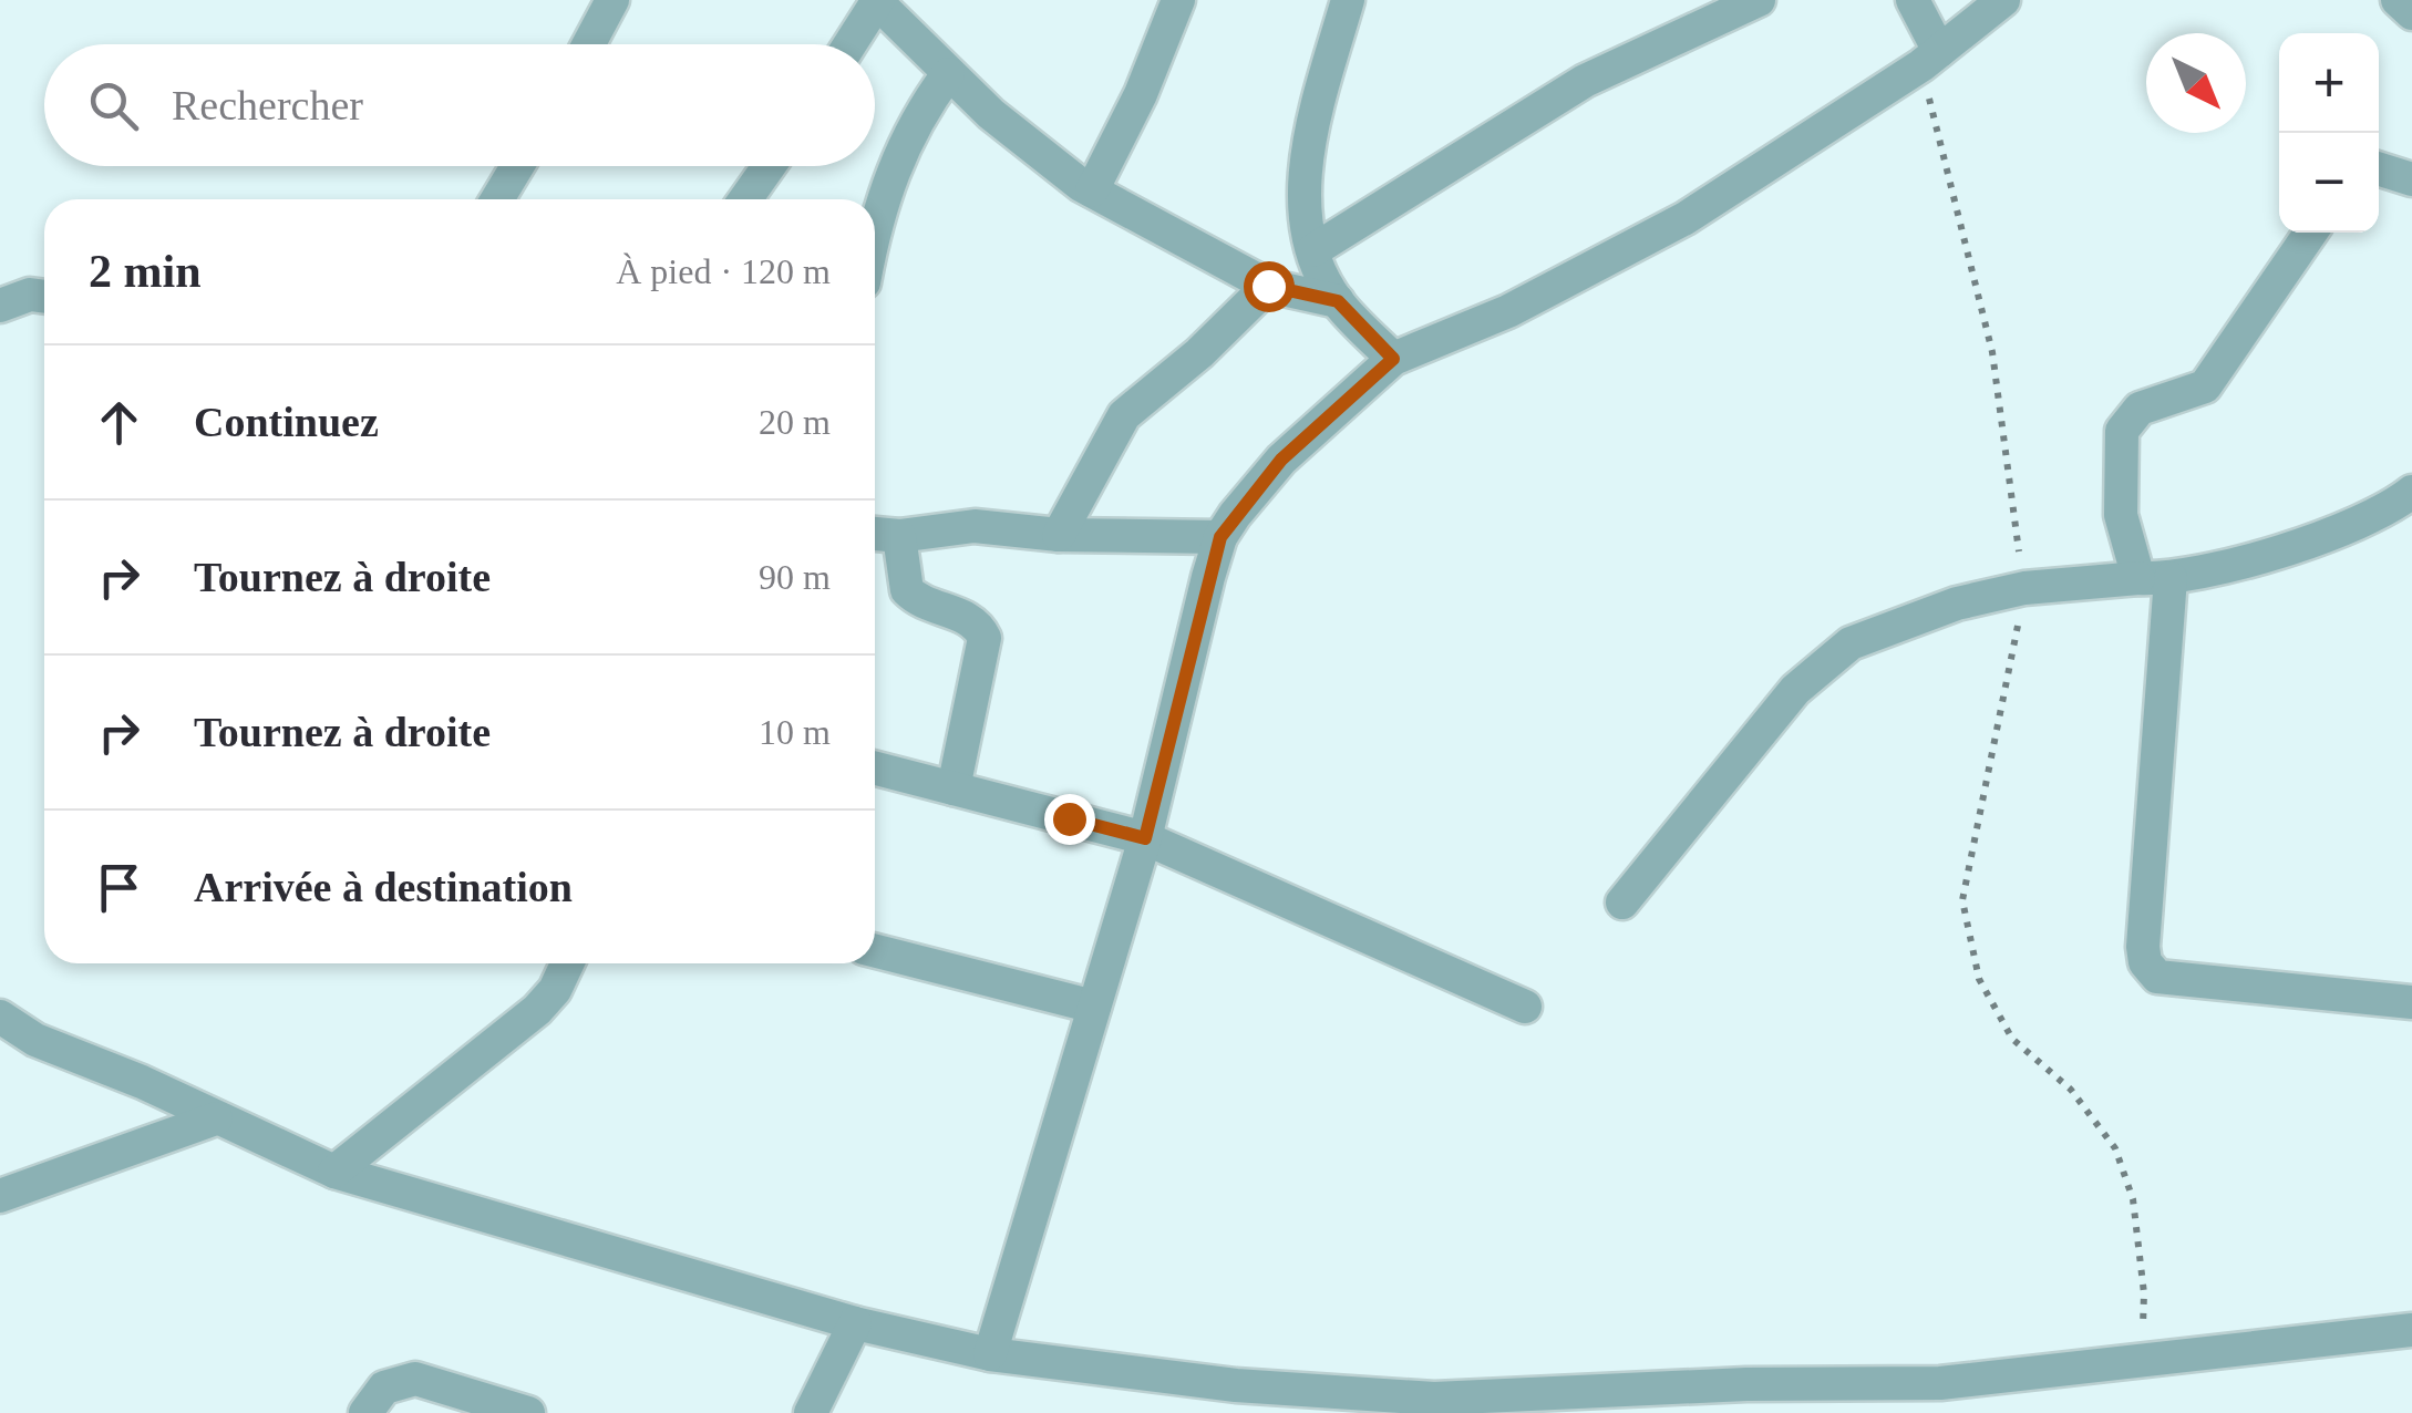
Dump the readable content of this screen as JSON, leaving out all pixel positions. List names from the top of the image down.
{
  "north": "bottom right",
  "page": {
    "map_buttons": ["+", "−"],
    "search": "Rechercher",
    "heading": ["2 min", "À pied · 120 m"],
    "list": [
      ["Continuez", "20 m"],
      ["Tournez à droite", "90 m"],
      ["Tournez à droite", "10 m"],
      "Arrivée à destination"
    ]
  }
}
